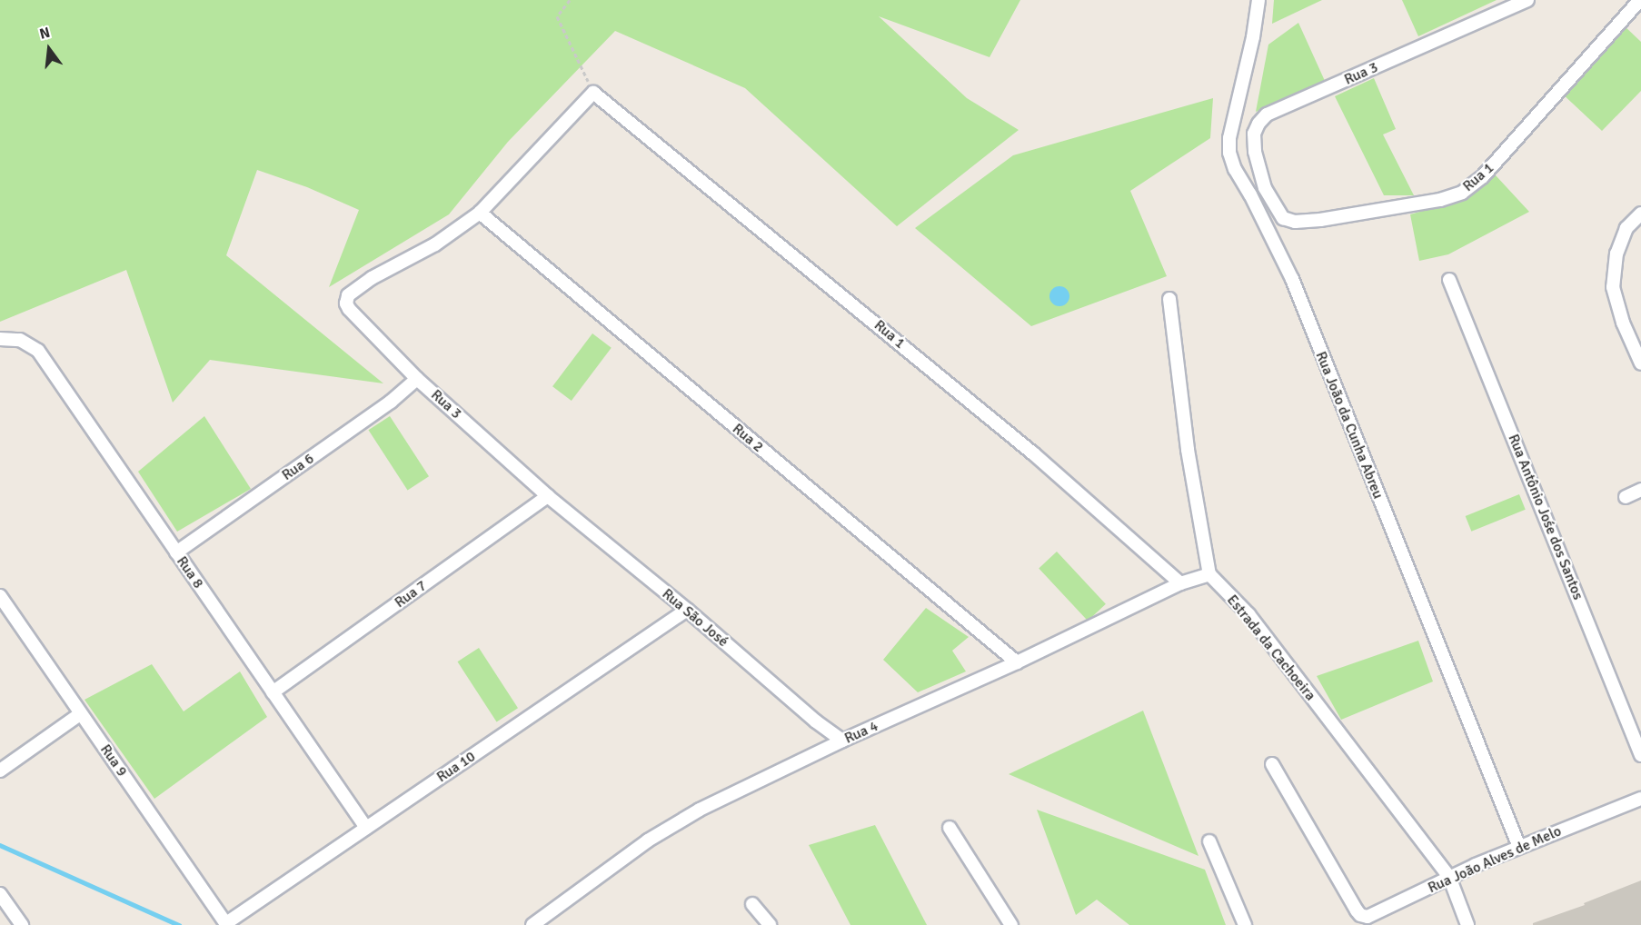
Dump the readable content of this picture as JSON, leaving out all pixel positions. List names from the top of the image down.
{
  "streets": {
    "street": [
      "Rua 3",
      "Rua 1",
      "Rua João da Cunha Abreu",
      "Rua 2",
      "Rua 6",
      "Rua Antônio Jośe dos Santos",
      "Rua 8",
      "Rua 7",
      "Rua São José",
      "Estrada da Cachoeira",
      "Rua 4",
      "Rua 9",
      "Rua 10",
      "Rua João Alves de Melo"
    ]
  },
  "crossings": [
    ["Rua 3", "Rua 1"],
    ["Rua 3", "Rua 2"],
    ["Rua 3", "Rua 6"],
    ["Rua 3", "Rua 7"],
    ["Rua 3", "Rua São José"],
    ["Rua 1", "Rua 4"],
    ["Rua João da Cunha Abreu", "Rua João Alves de Melo"],
    ["Rua 2", "Rua 4"],
    ["Rua 6", "Rua 8"],
    ["Rua 8", "Rua 7"],
    ["Rua 8", "Rua 10"],
    ["Rua 7", "Rua São José"],
    ["Rua São José", "Rua 4"],
    ["Rua São José", "Rua 10"],
    ["Estrada da Cachoeira", "Rua 4"],
    ["Estrada da Cachoeira", "Rua João Alves de Melo"],
    ["Rua 9", "Rua 10"]
  ],
  "north": "top"
}
